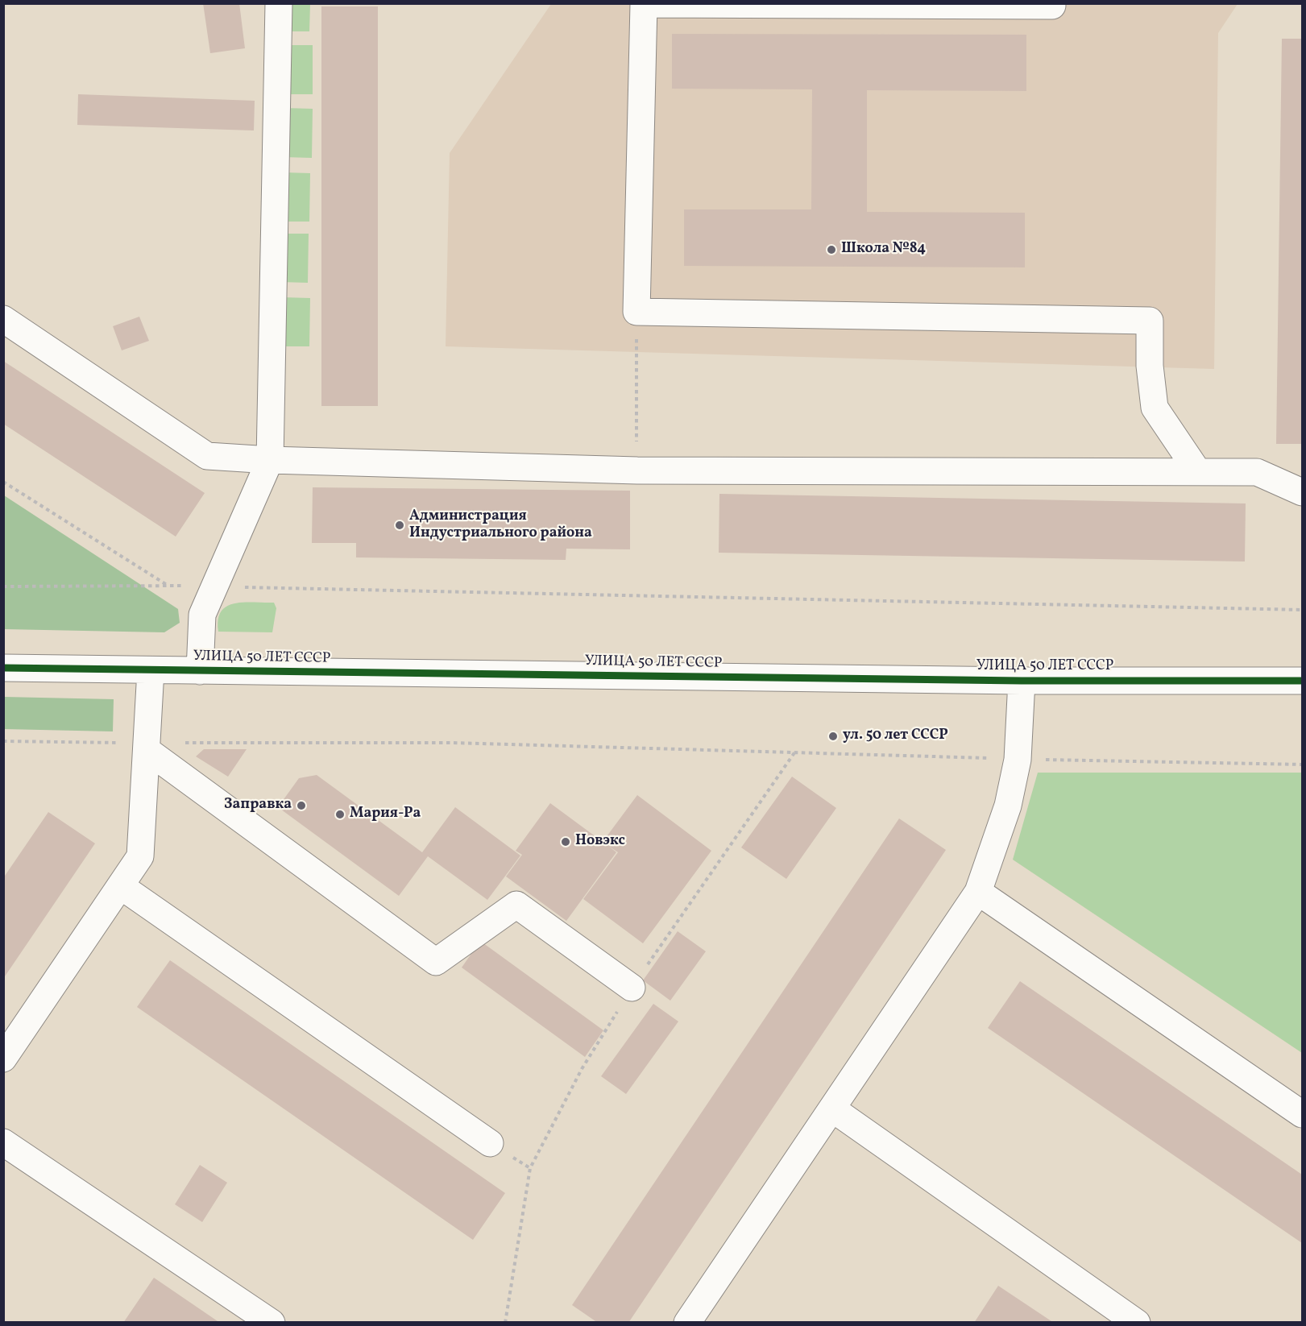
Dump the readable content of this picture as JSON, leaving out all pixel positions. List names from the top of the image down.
{
  "streets": {
    "street": ["УЛИЦА 50 ЛЕТ СССР"]
  },
  "places": [
    "Школа №84",
    "Администрация Индустриального района",
    "ул. 50 лет СССР",
    "Заправка",
    "Мария-Ра",
    "Новэкс"
  ]
}
